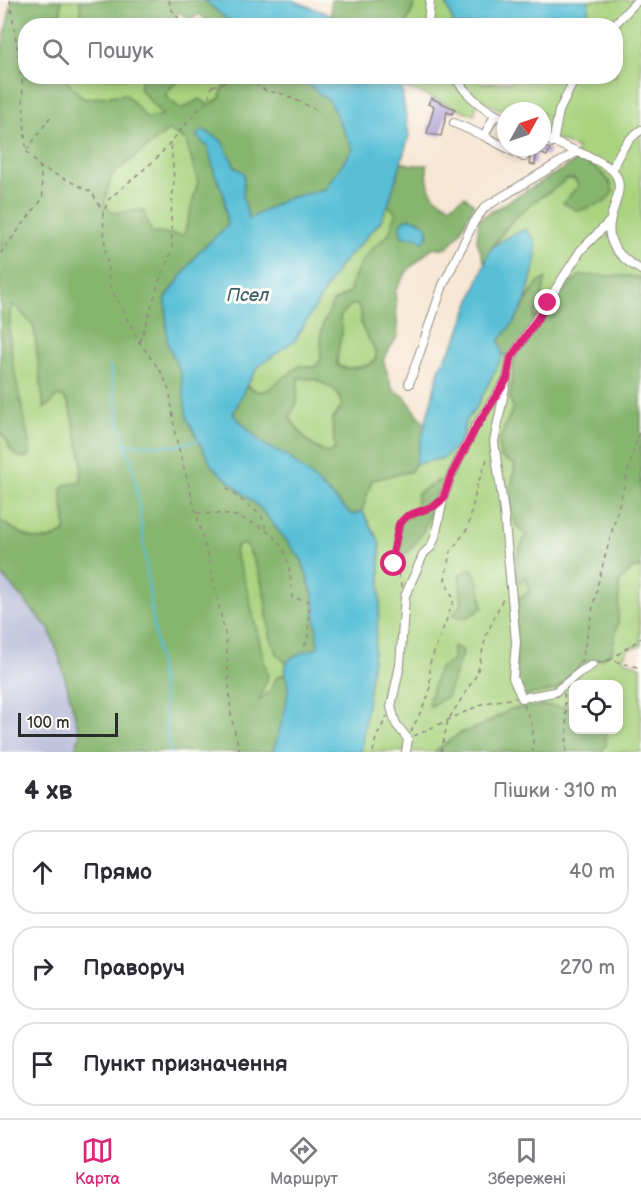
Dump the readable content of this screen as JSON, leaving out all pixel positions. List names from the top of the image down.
{
  "water": ["Псел"],
  "scale_bar": "100 m",
  "north": "top right",
  "page": {
    "search": "Пошук",
    "scale": "100 m",
    "heading": ["4 хв", "Пішки · 310 m"],
    "list": [
      ["Прямо", "40 m"],
      ["Праворуч", "270 m"],
      "Пункт призначення"
    ],
    "nav": ["Карта", "Маршрут", "Збережені"]
  }
}
